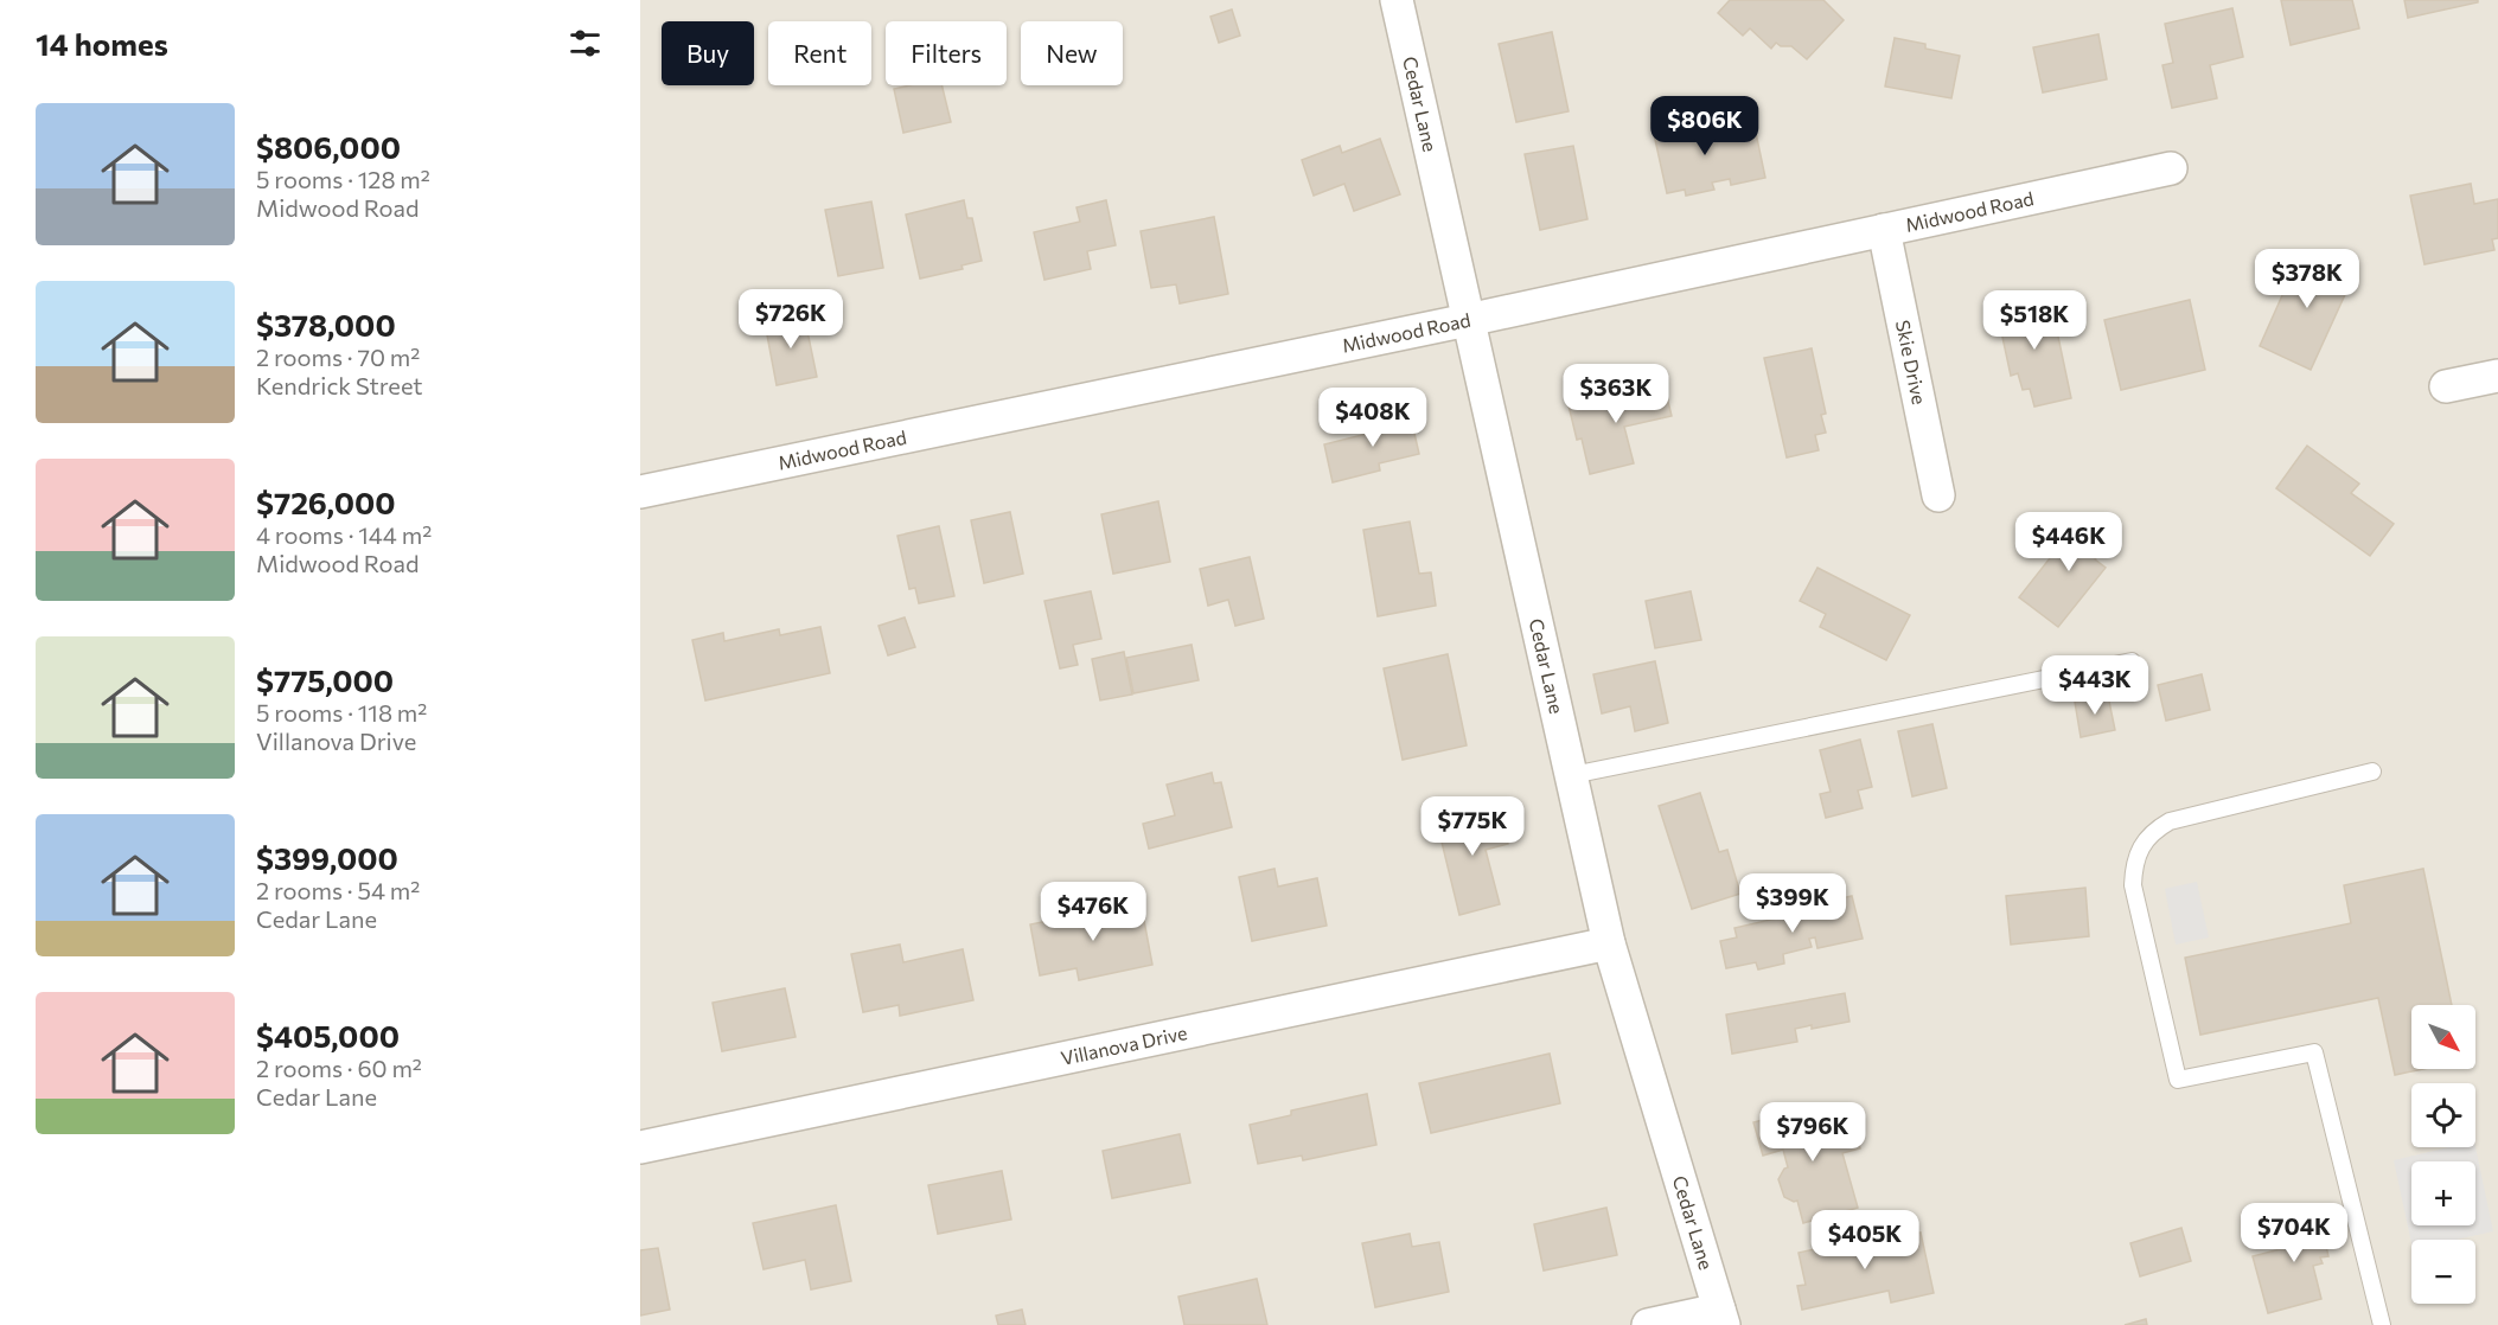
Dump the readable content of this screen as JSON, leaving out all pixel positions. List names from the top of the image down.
{
  "streets": {
    "street": [
      "Cedar Lane",
      "Midwood Road",
      "Skie Drive",
      "Villanova Drive"
    ]
  },
  "crossings": [
    ["Cedar Lane", "Midwood Road"],
    ["Cedar Lane", "Villanova Drive"],
    ["Midwood Road", "Skie Drive"]
  ],
  "north": "bottom right",
  "page": {
    "heading": "14 homes",
    "chip": [
      "Buy",
      "Rent",
      "Filters",
      "New"
    ],
    "list": [
      {
        "name": "$806,000",
        "note": "5 rooms · 128 m² · Midwood Road"
      },
      {
        "name": "$378,000",
        "note": "2 rooms · 70 m² · Kendrick Street"
      },
      {
        "name": "$726,000",
        "note": "4 rooms · 144 m² · Midwood Road"
      },
      {
        "name": "$775,000",
        "note": "5 rooms · 118 m² · Villanova Drive"
      },
      {
        "name": "$399,000",
        "note": "2 rooms · 54 m² · Cedar Lane"
      },
      {
        "name": "$405,000",
        "note": "2 rooms · 60 m² · Cedar Lane"
      }
    ],
    "price": [
      "$806K",
      "$378K",
      "$726K",
      "$518K",
      "$363K",
      "$408K",
      "$446K",
      "$443K",
      "$775K",
      "$399K",
      "$476K",
      "$796K",
      "$704K",
      "$405K"
    ],
    "map_buttons": ["+", "−"]
  }
}
